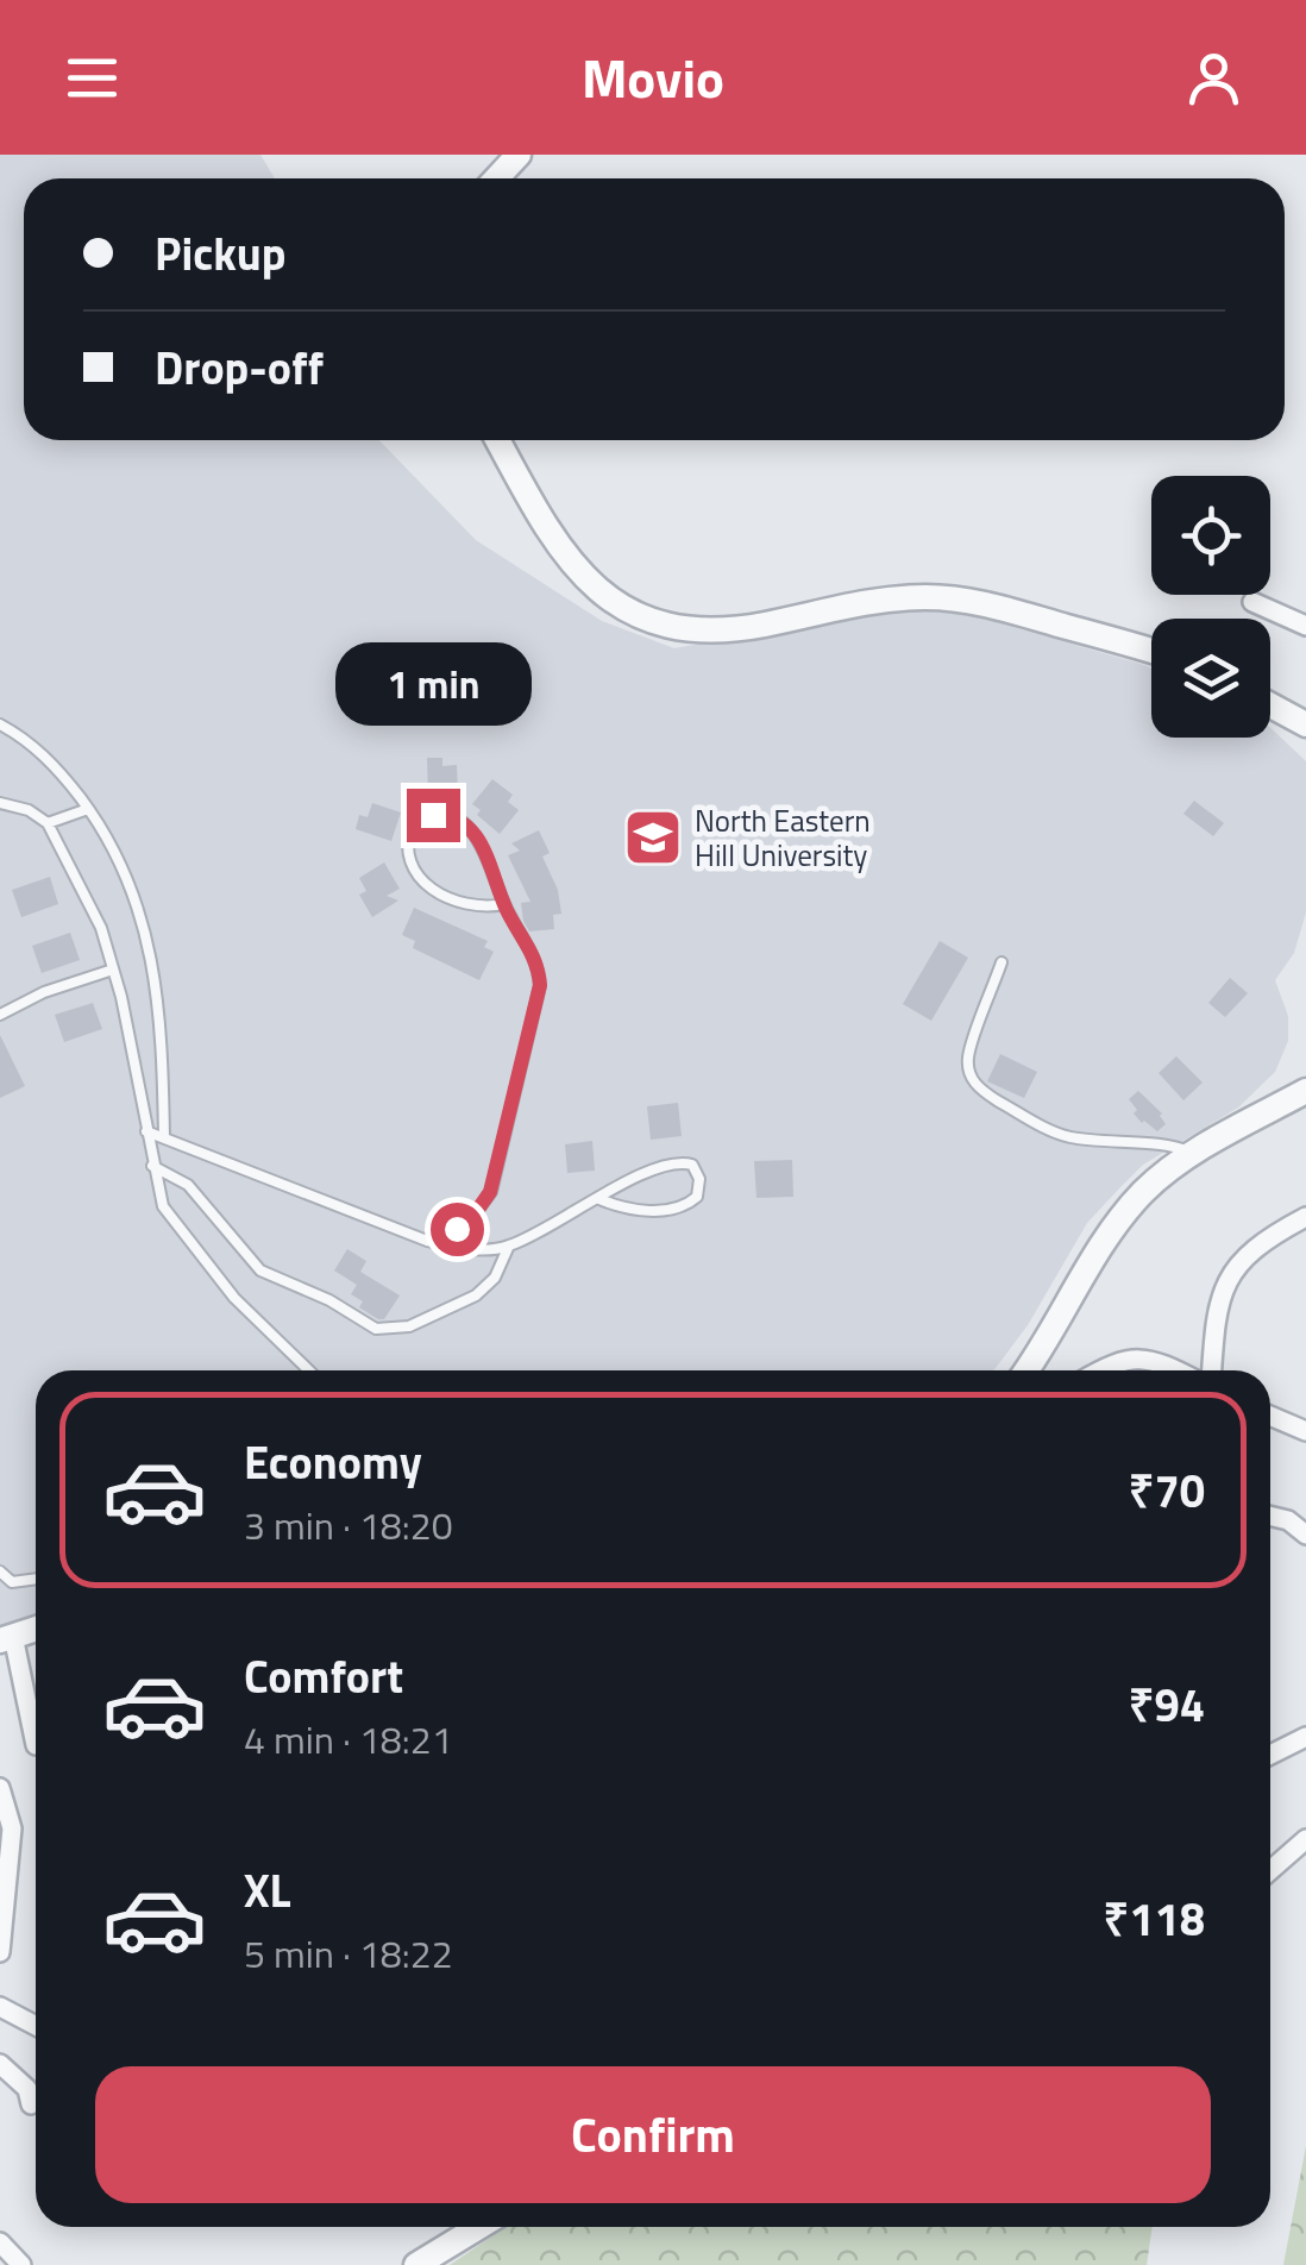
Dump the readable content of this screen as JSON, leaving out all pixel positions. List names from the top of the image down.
{
  "places": {
    "school or university": ["North Eastern Hill University"]
  },
  "page": {
    "header": "Movio",
    "banner": ["Pickup", "Drop-off"],
    "bubble": "1 min",
    "list": [
      {
        "name": "Economy",
        "note": "3 min · 18:20",
        "value": "₹70"
      },
      {
        "name": "Comfort",
        "note": "4 min · 18:21",
        "value": "₹94"
      },
      {
        "name": "XL",
        "note": "5 min · 18:22",
        "value": "₹118"
      }
    ],
    "buttons": "Confirm"
  }
}
